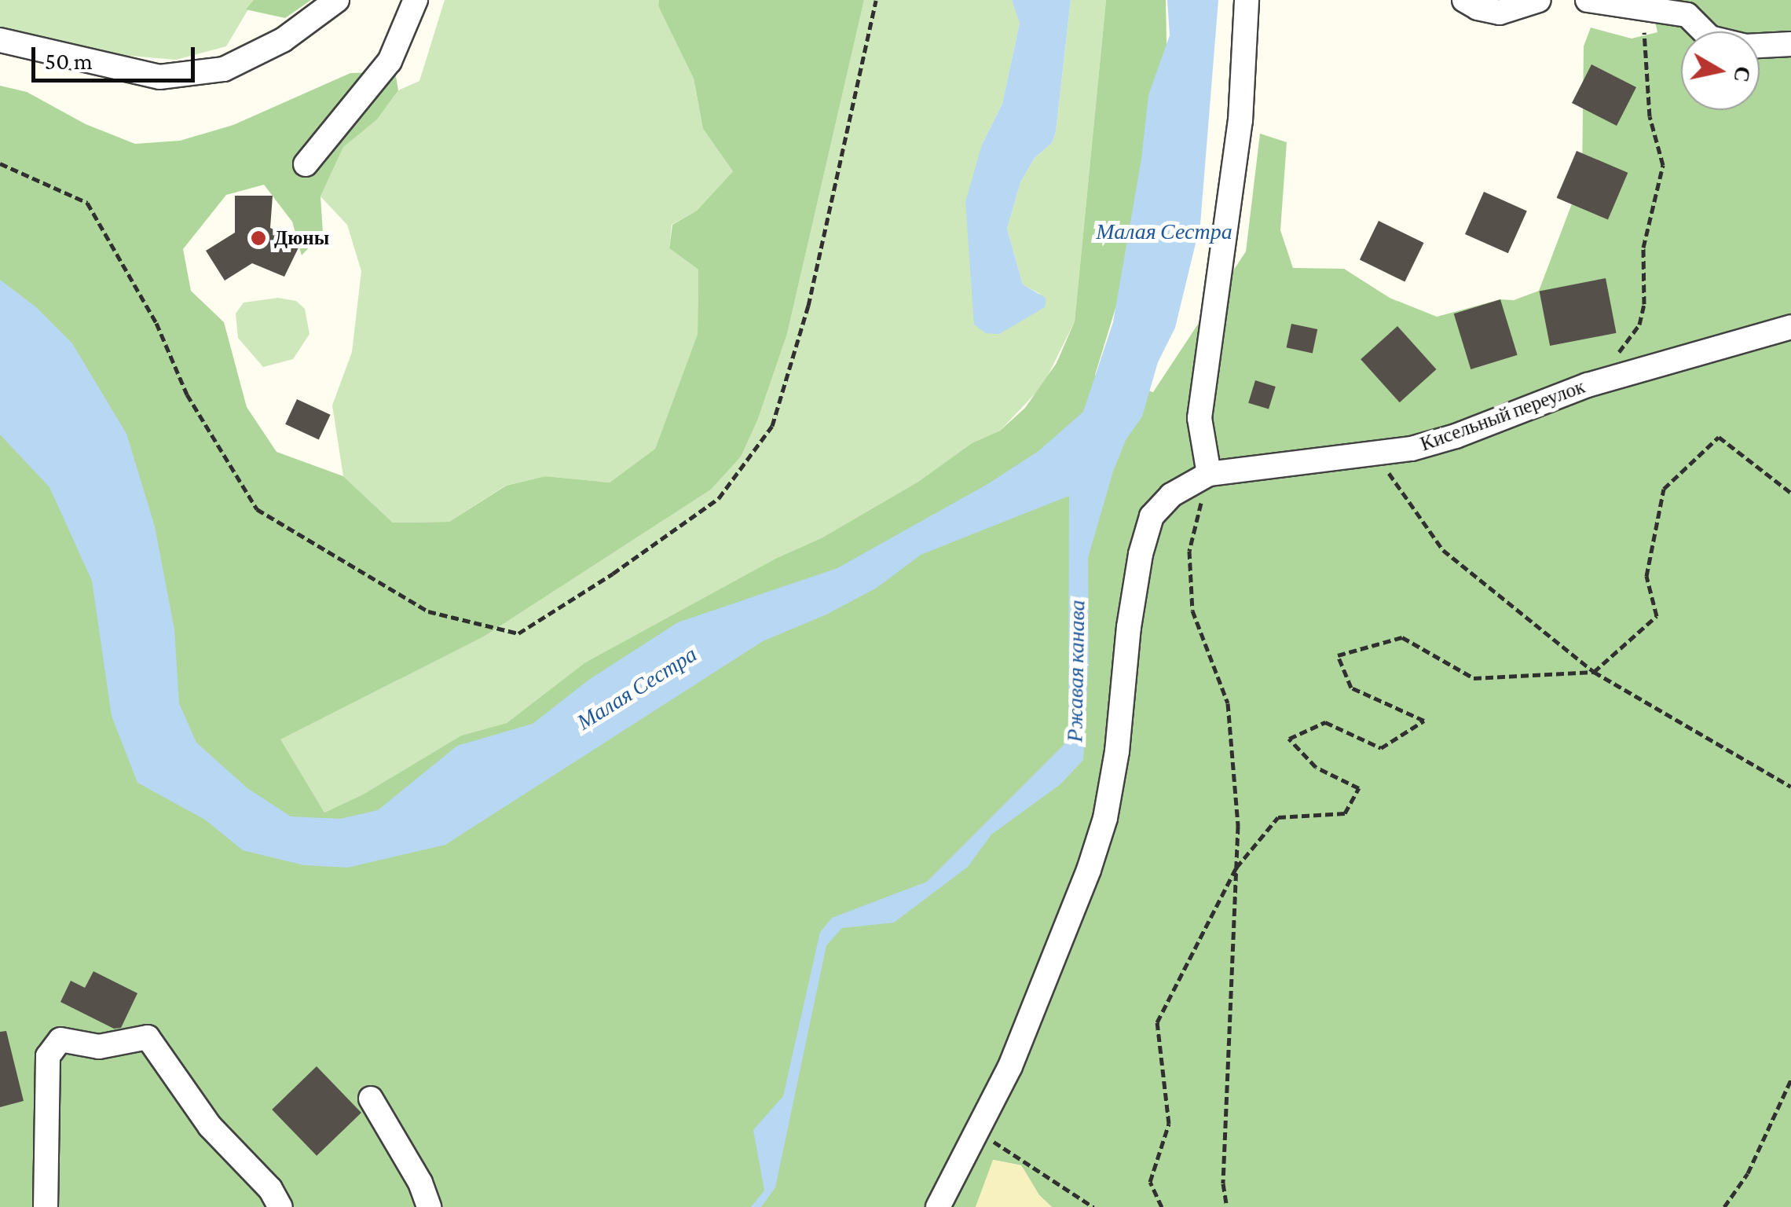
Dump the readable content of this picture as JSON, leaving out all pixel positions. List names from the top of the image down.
{
  "streets": {
    "street": ["Кисельный переулок"]
  },
  "water": ["Малая Сестра", "Ржавая канава"],
  "places": ["Дюны"],
  "scale_bar": "50 m",
  "north": "right"
}
